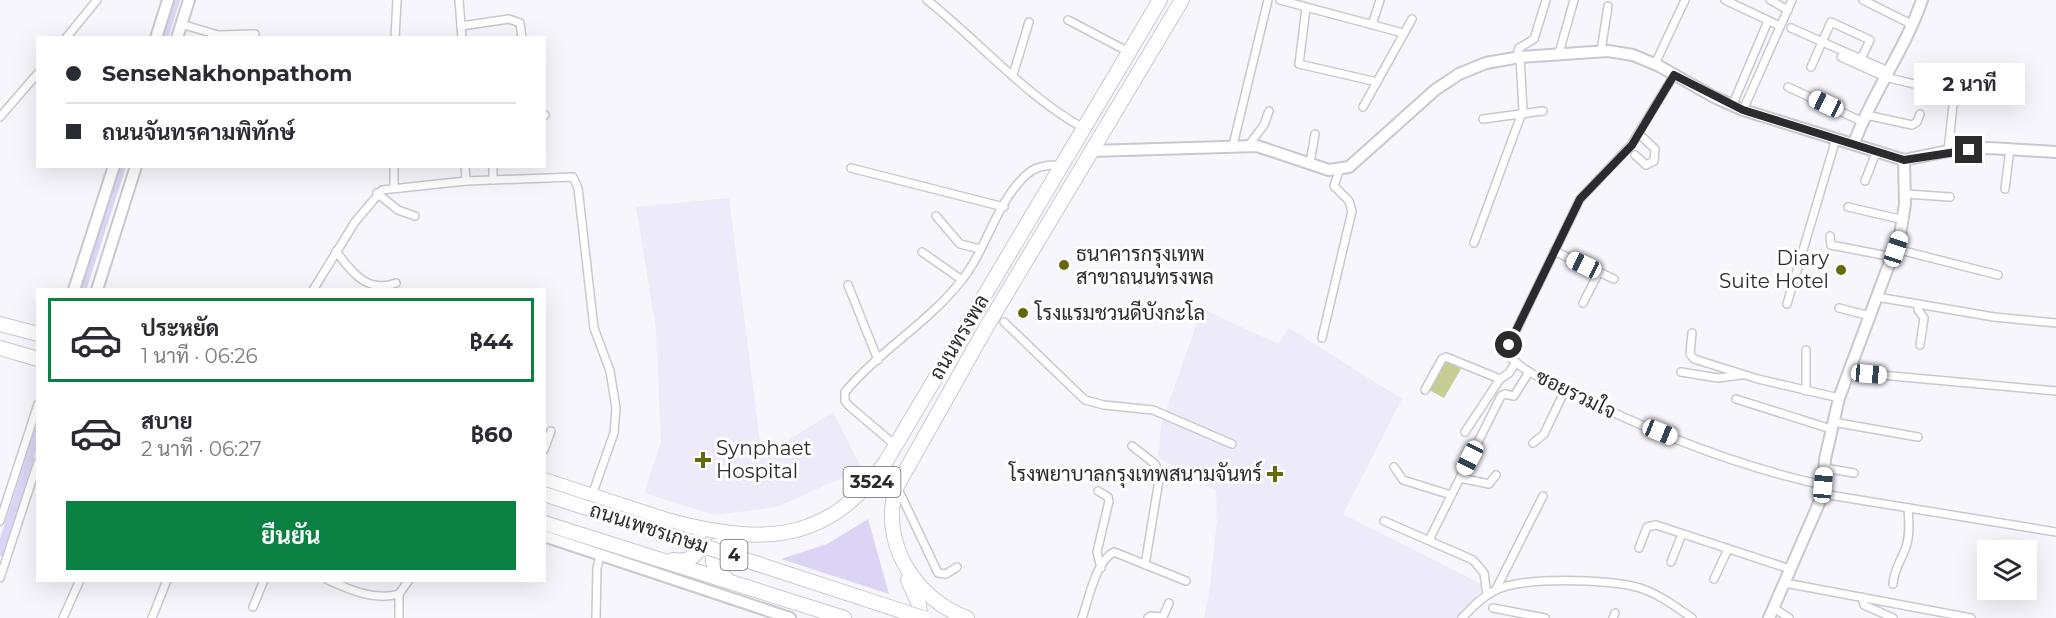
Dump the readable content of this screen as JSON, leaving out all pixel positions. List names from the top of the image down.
{
  "streets": {
    "highway": [
      "ถนนทรงพล",
      "3524",
      "ถนนเพชรเกษม",
      "4"
    ],
    "street": ["ซอยรวมใจ"]
  },
  "places": {
    "other": ["ธนาคารกรุงเทพ สาขาถนนทรงพล", "Diary Suite Hotel", "โรงแรมชวนดีบังกะโล"],
    "health": ["Synphaet Hospital", "โรงพยาบาลกรุงเทพสนามจันทร์"]
  },
  "page": {
    "banner": ["SenseNakhonpathom", "ถนนจันทรคามพิทักษ์"],
    "bubble": "2 นาที",
    "list": [
      {
        "name": "ประหยัด",
        "note": "1 นาที · 06:26",
        "value": "฿44"
      },
      {
        "name": "สบาย",
        "note": "2 นาที · 06:27",
        "value": "฿60"
      }
    ],
    "buttons": "ยืนยัน"
  }
}
